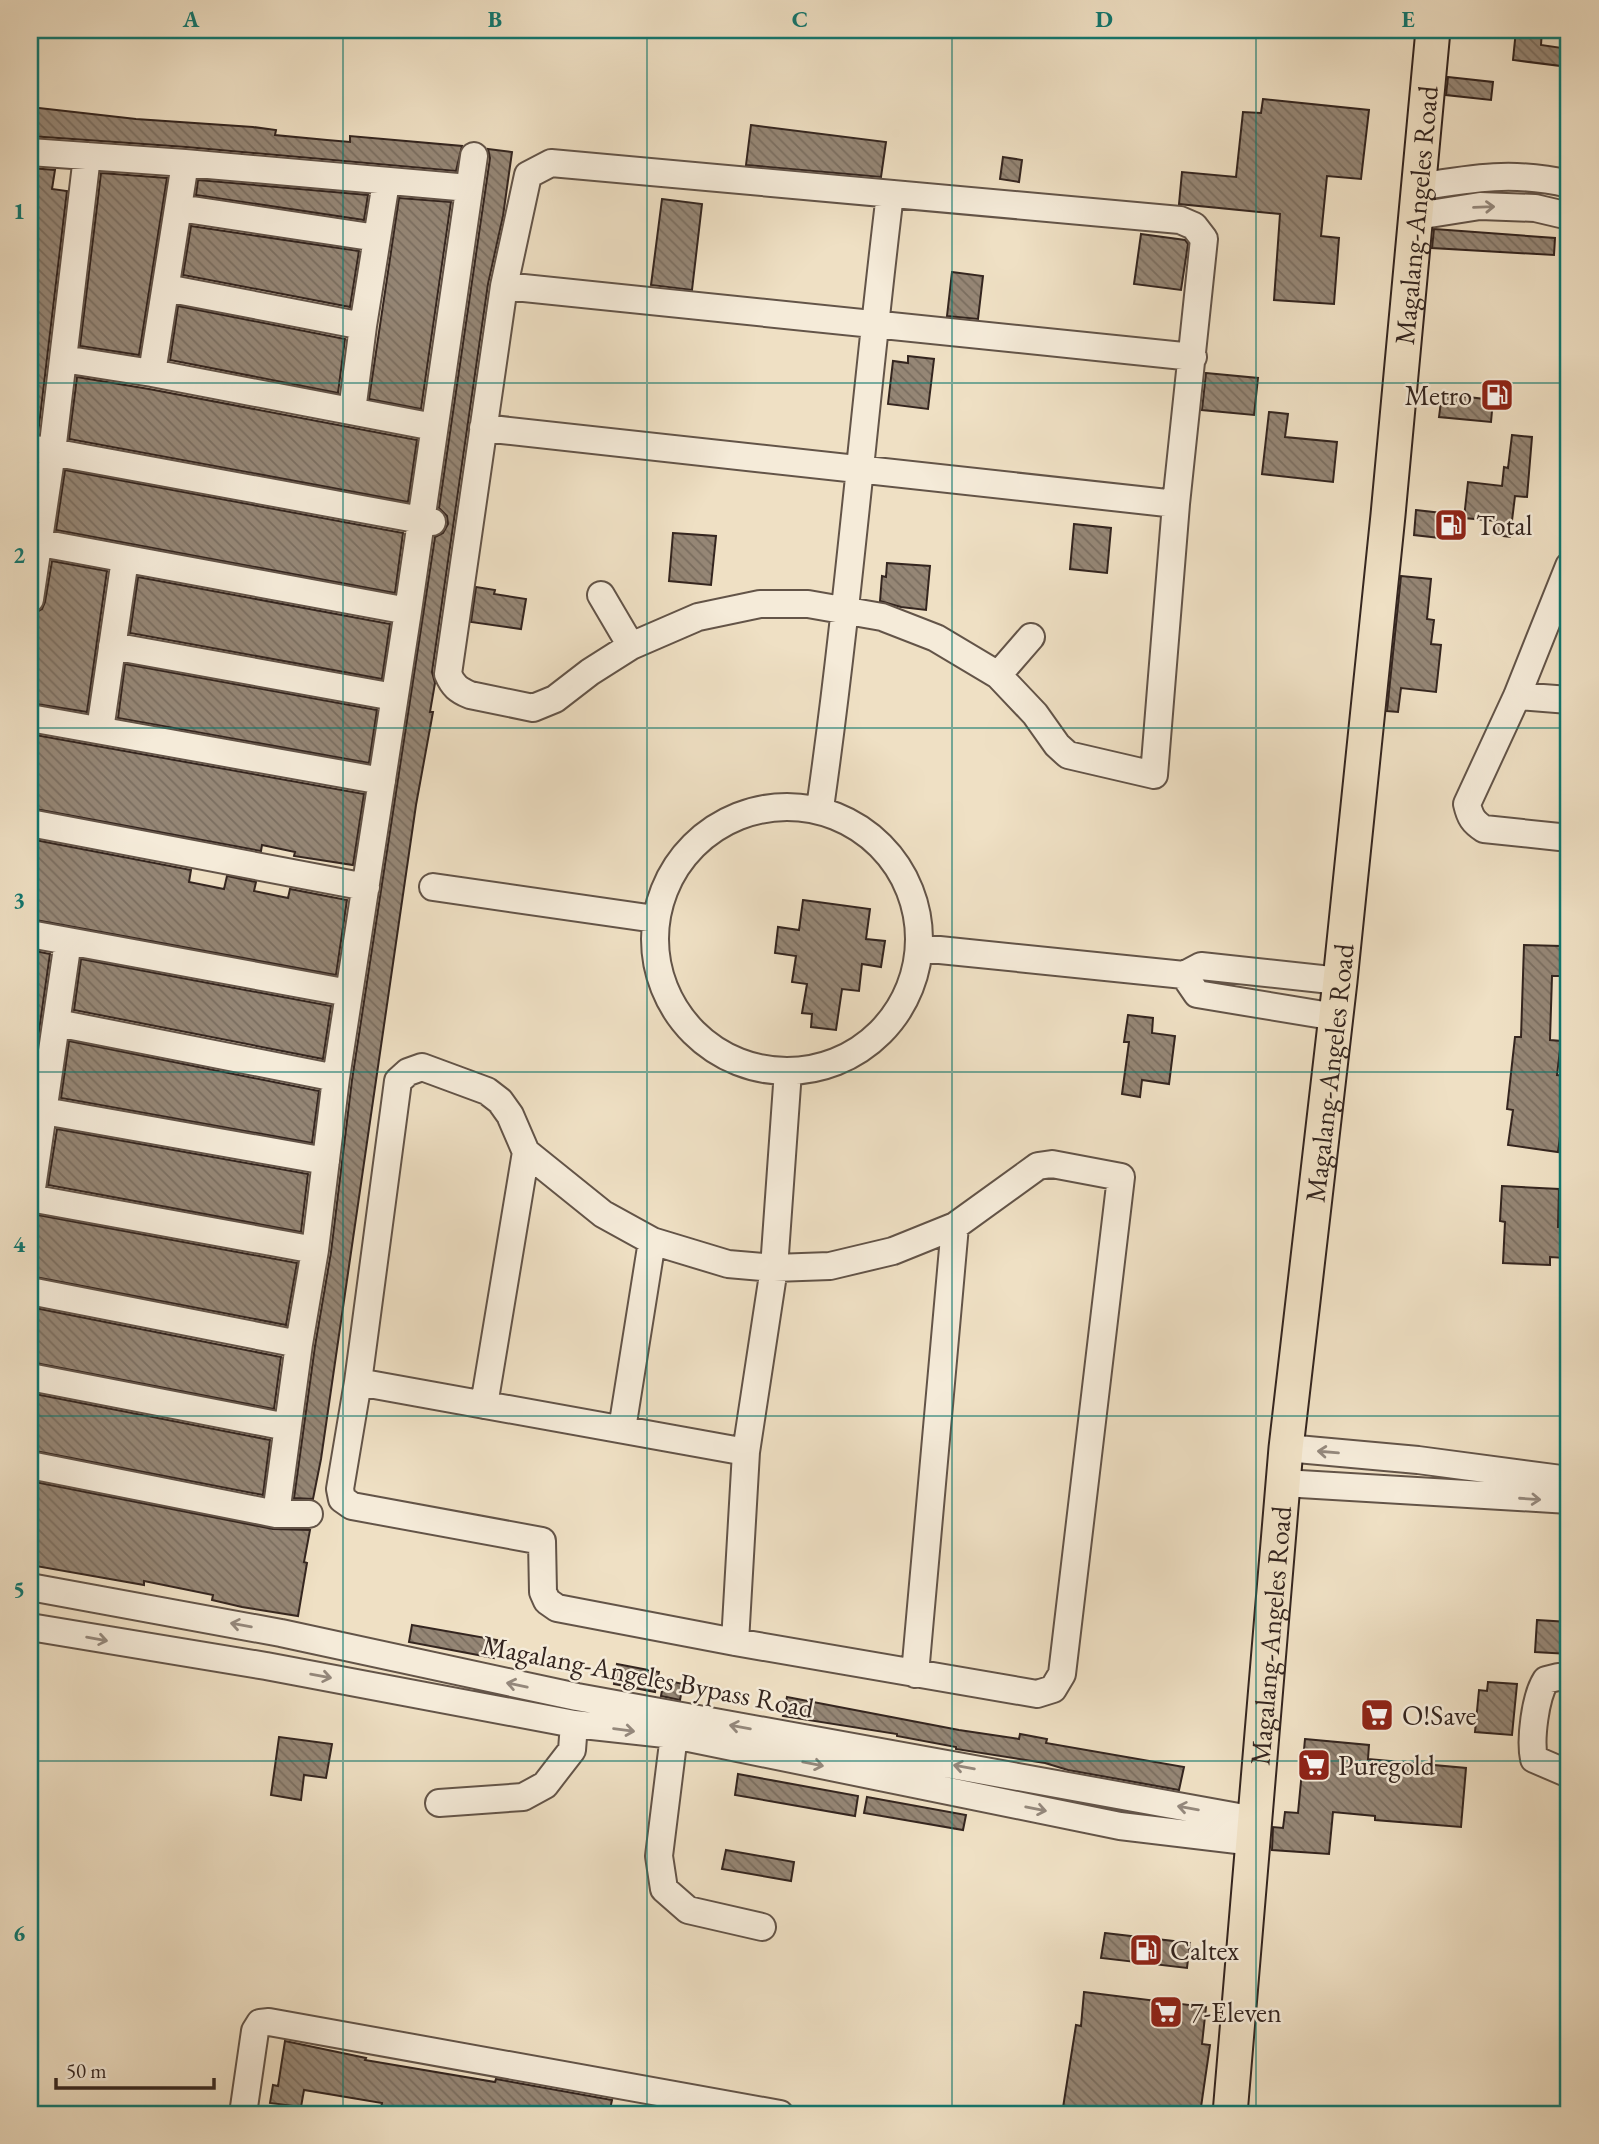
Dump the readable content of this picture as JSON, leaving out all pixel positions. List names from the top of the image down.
{
  "streets": {
    "main road": ["Magalang-Angeles Road"],
    "street": ["Magalang-Angeles Bypass Road"]
  },
  "crossings": [
    ["Magalang-Angeles Road", "Magalang-Angeles Bypass Road"]
  ],
  "places": {
    "fuel station": ["Metro", "Total", "Caltex"],
    "supermarket": ["O!Save", "Puregold", "7-Eleven"]
  },
  "scale_bar": "50 m",
  "grid": {
    "columns": [
      "A",
      "B",
      "C",
      "D",
      "E"
    ],
    "rows": [
      "1",
      "2",
      "3",
      "4",
      "5",
      "6"
    ]
  }
}
